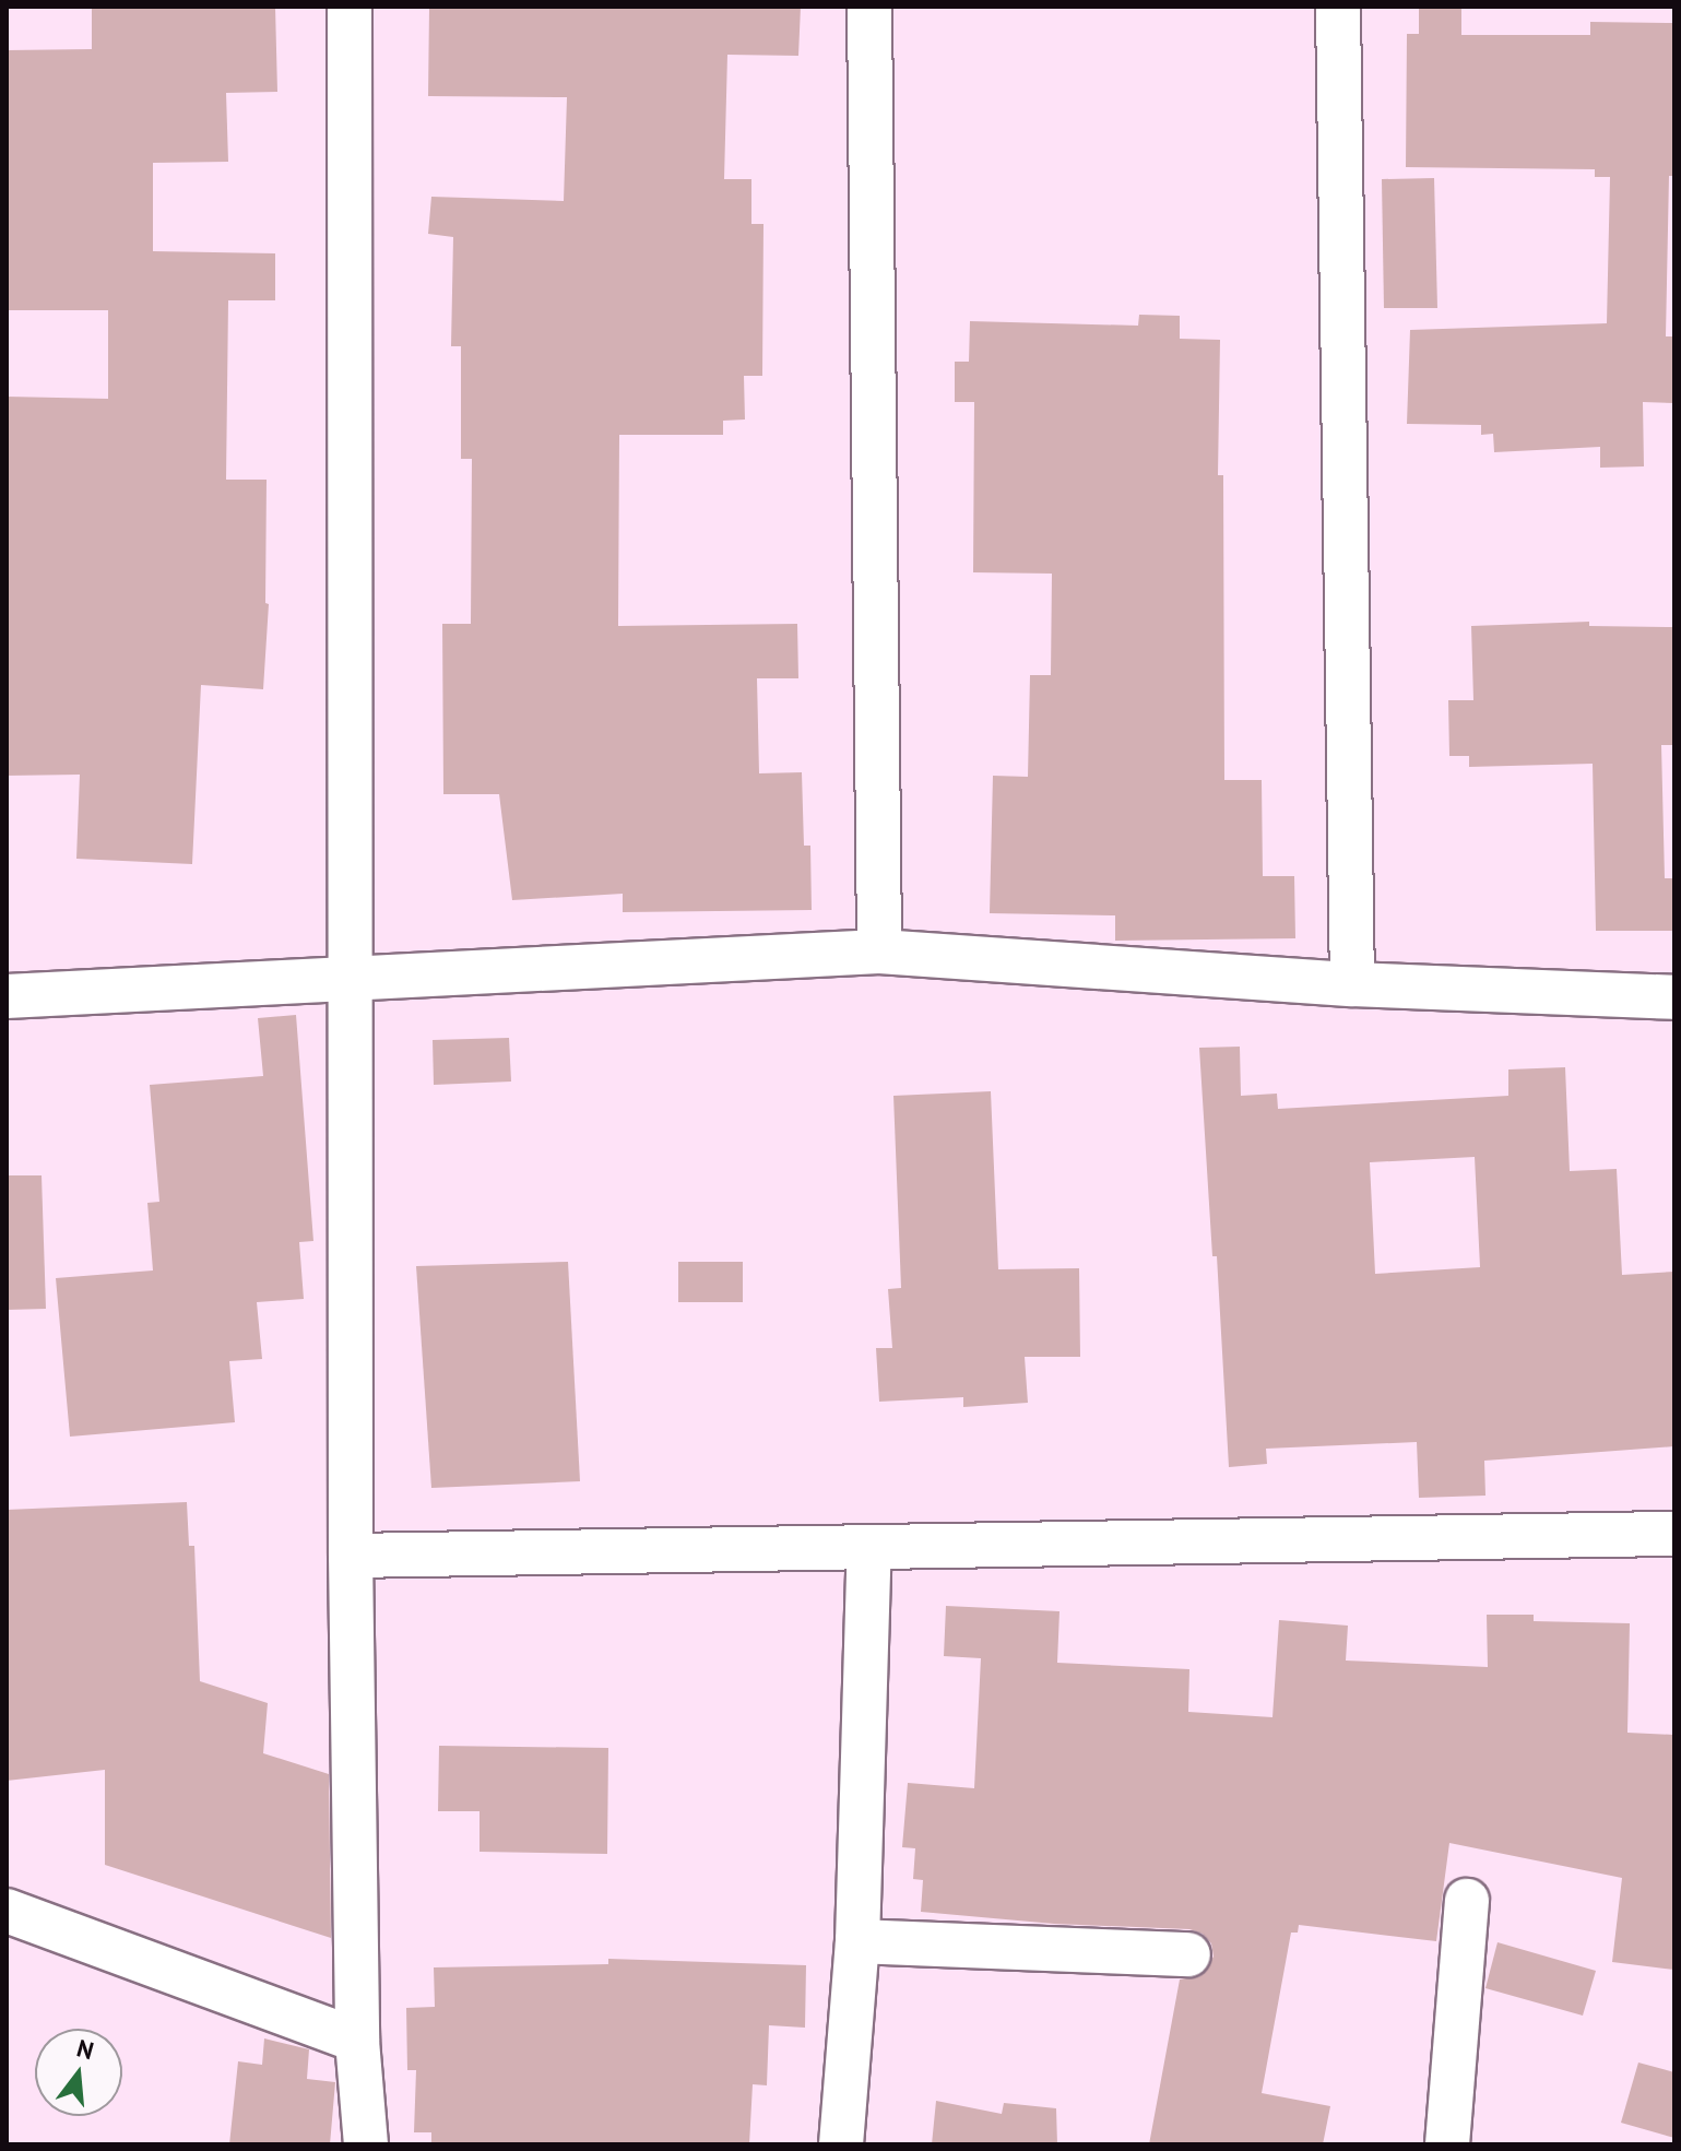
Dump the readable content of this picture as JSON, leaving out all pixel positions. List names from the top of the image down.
{
  "north": "top"
}
